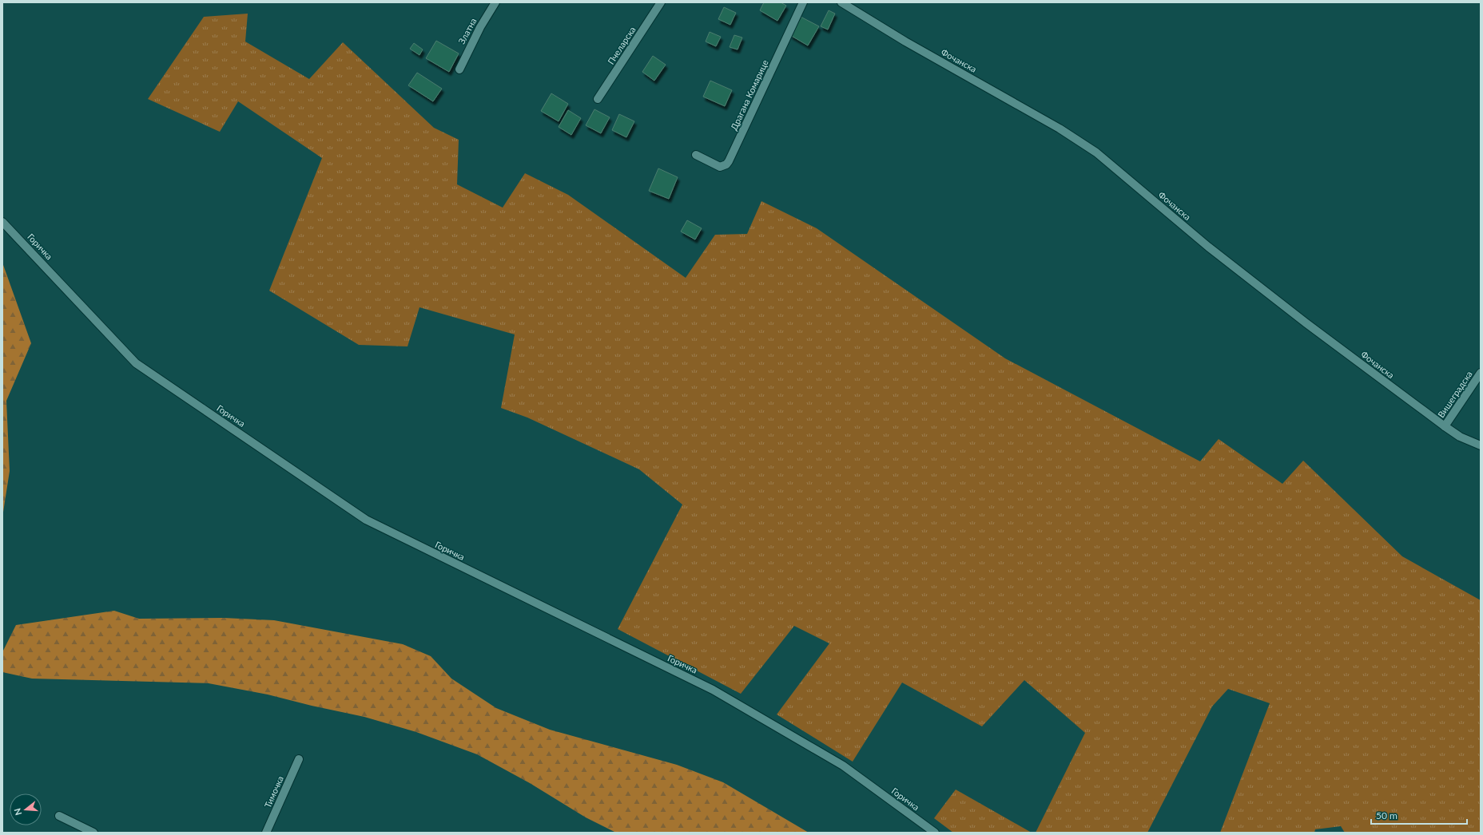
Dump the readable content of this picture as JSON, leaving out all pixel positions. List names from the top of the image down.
{
  "streets": {
    "street": [
      "Златна",
      "Пчеларска",
      "Фочанска",
      "Драгана Комарице",
      "Горичка",
      "Вишеградска",
      "Тимочка"
    ]
  },
  "crossings": [
    ["Фочанска", "Вишеградска"]
  ],
  "scale_bar": "50 m",
  "north": "left"
}
